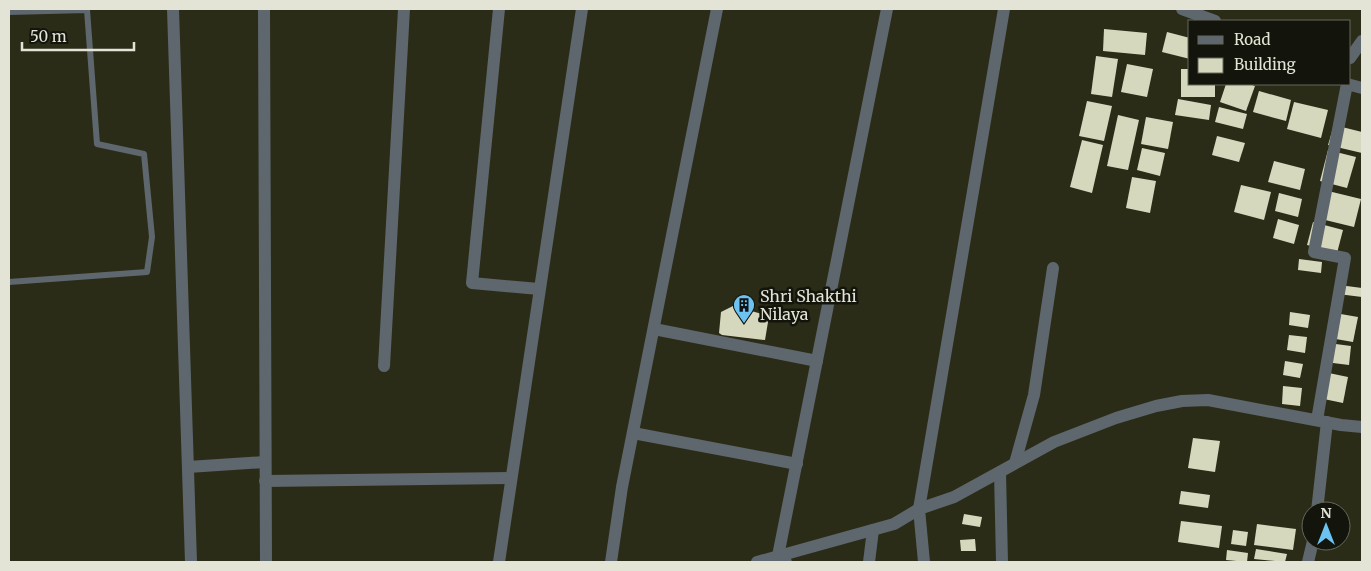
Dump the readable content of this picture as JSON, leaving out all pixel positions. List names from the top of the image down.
{
  "places": {
    "building": ["Shri Shakthi Nilaya"]
  },
  "legend": ["Road", "Building"],
  "scale_bar": "50 m",
  "north": "top"
}
